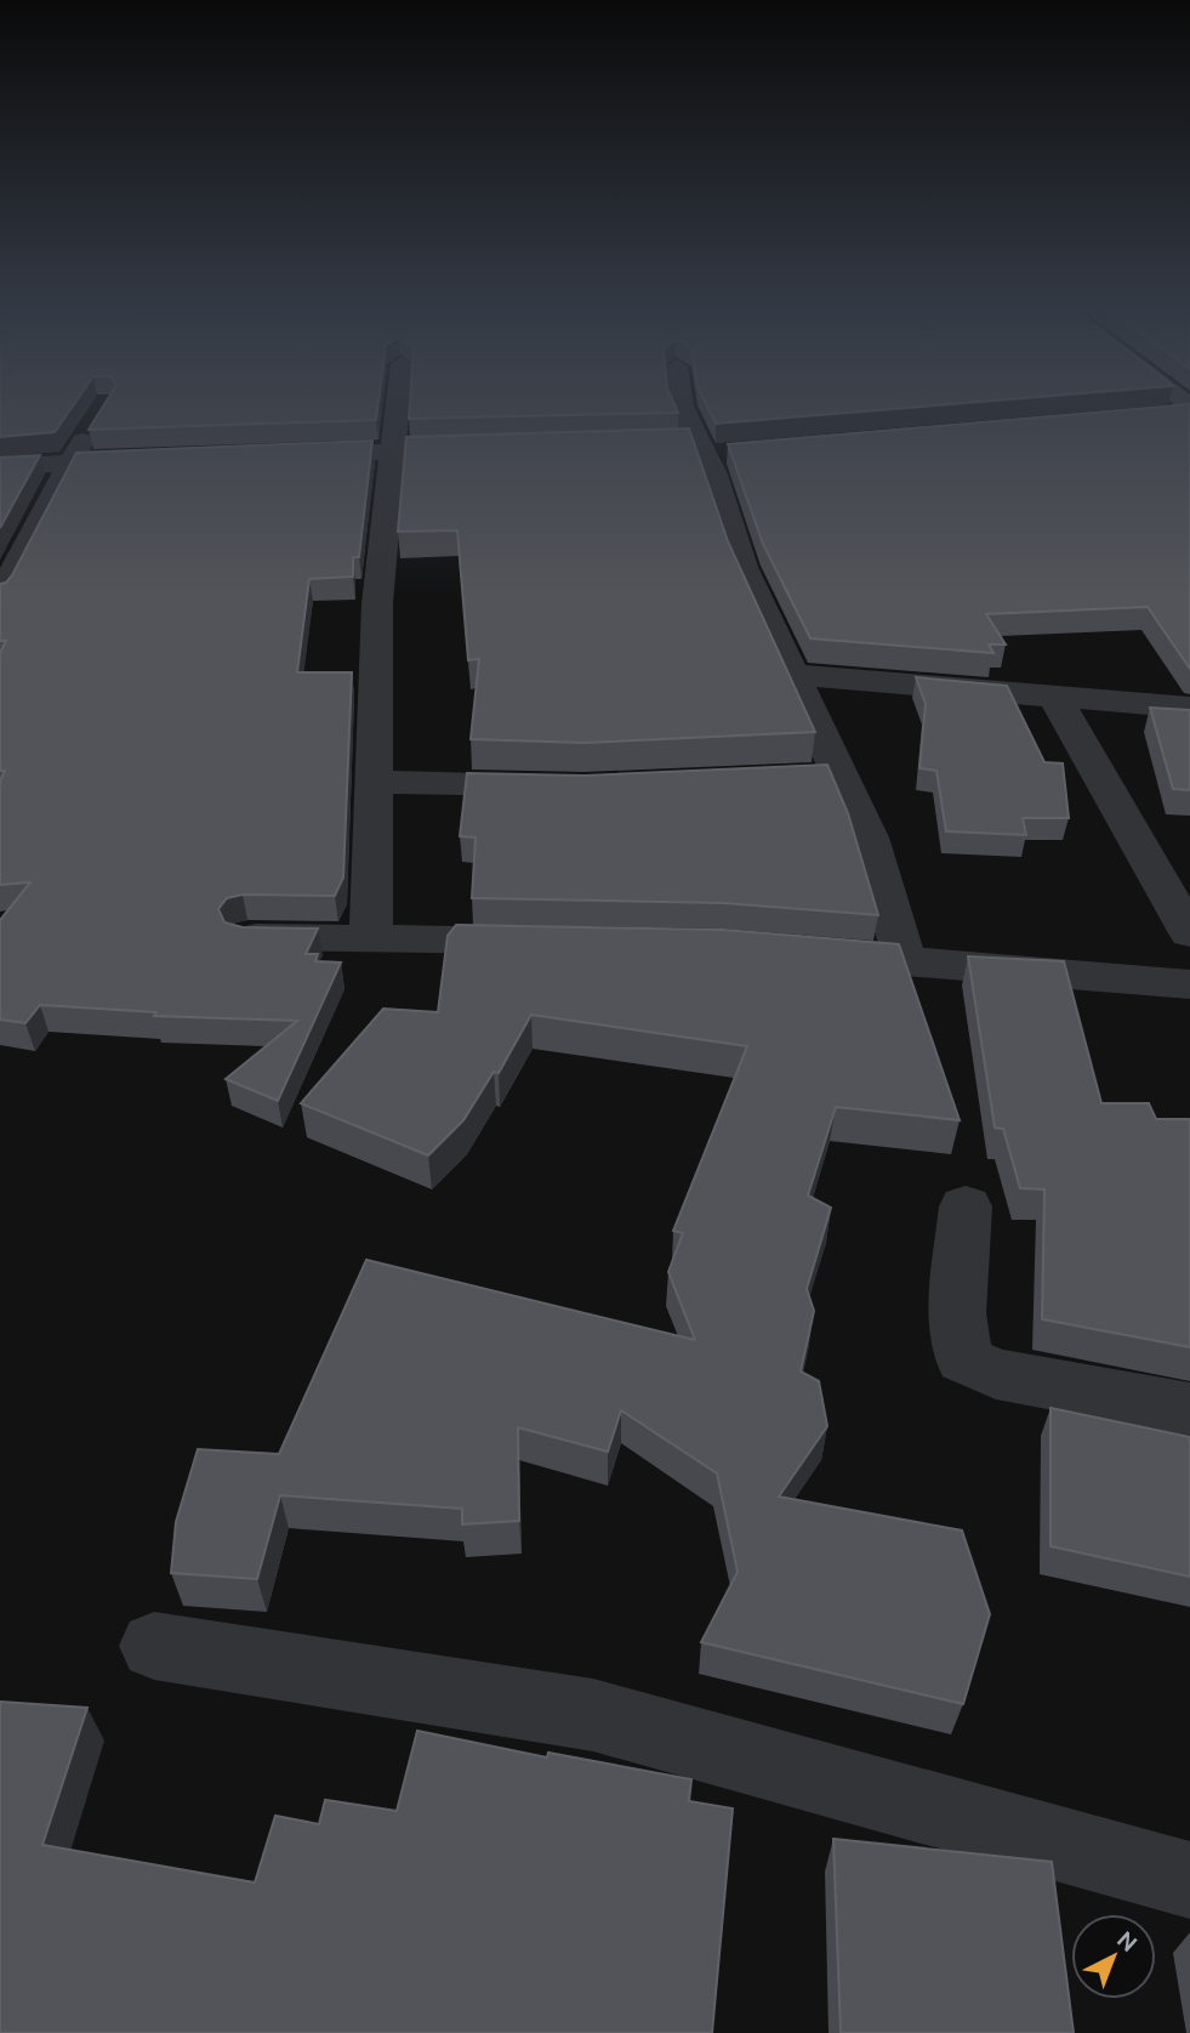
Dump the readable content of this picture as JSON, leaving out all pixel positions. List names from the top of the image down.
{
  "north": "top right"
}
